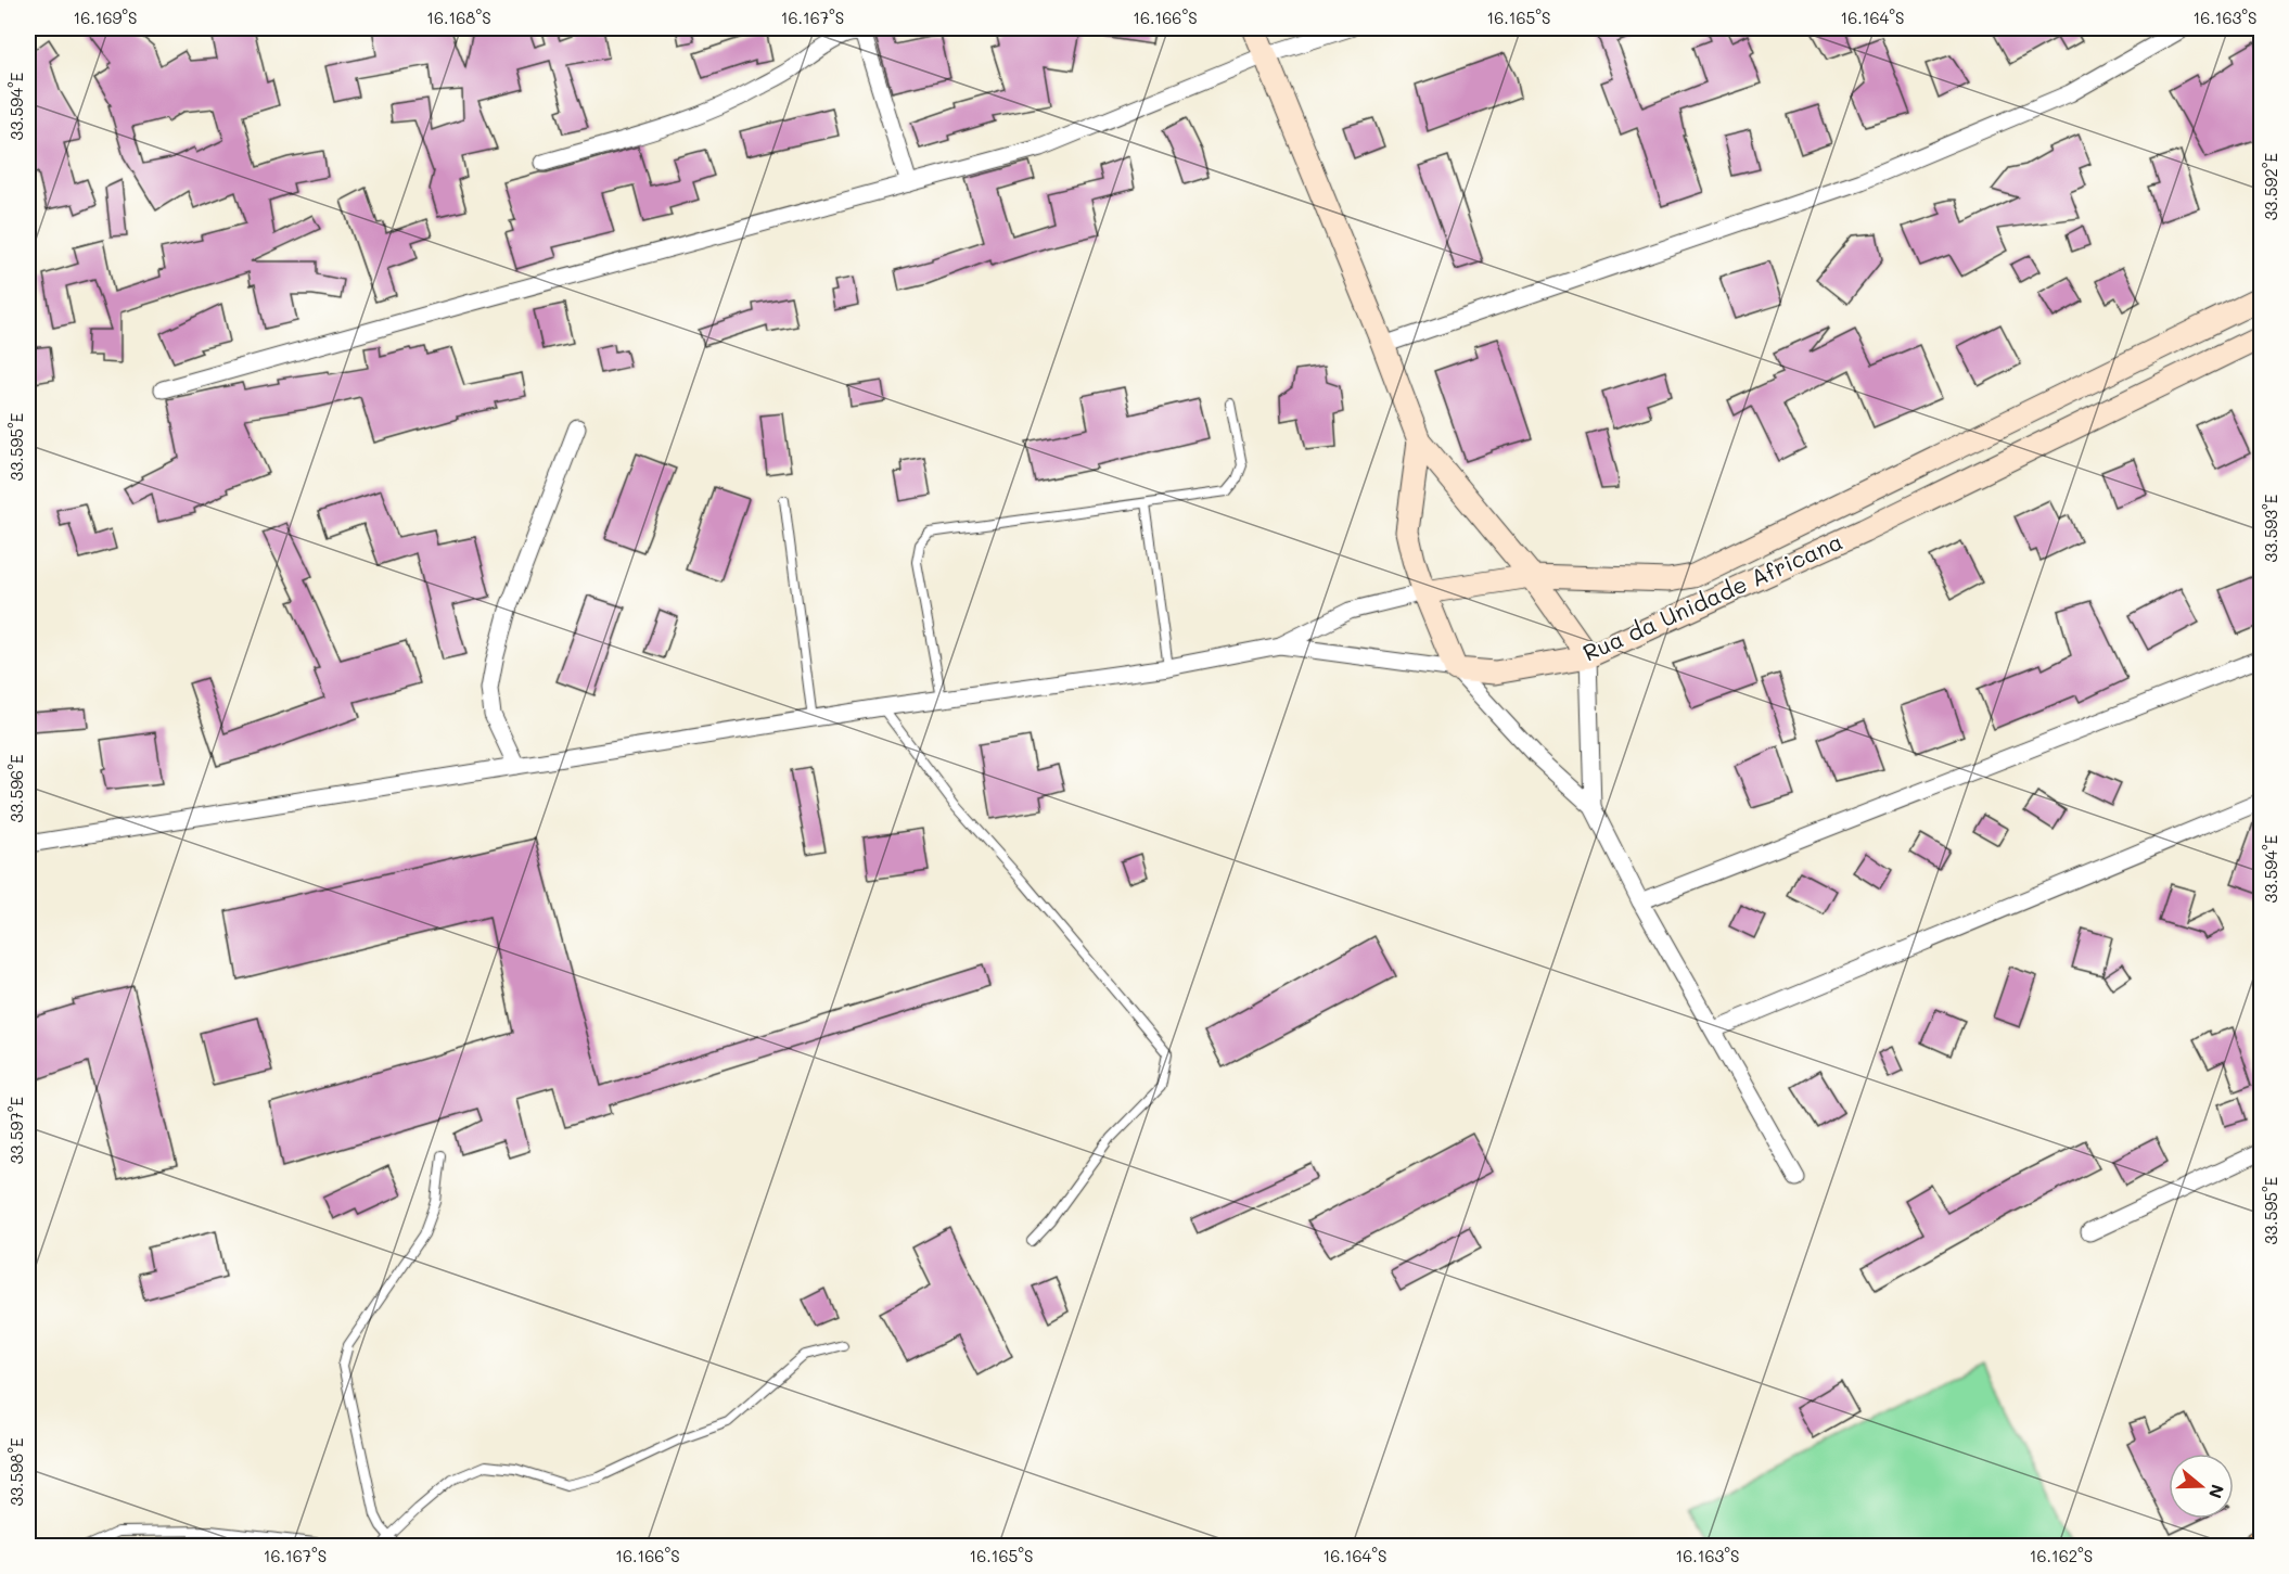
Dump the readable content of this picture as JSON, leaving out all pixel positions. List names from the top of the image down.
{
  "streets": {
    "street": ["Rua da Unidade Africana"]
  },
  "north": "right",
  "coordinates": [
    "16.169°S",
    "16.168°S",
    "16.167°S",
    "16.166°S",
    "16.165°S",
    "16.164°S",
    "16.163°S",
    "33.594°E",
    "33.592°E",
    "33.595°E",
    "33.593°E",
    "33.596°E",
    "33.597°E",
    "33.598°E",
    "16.162°S"
  ]
}
